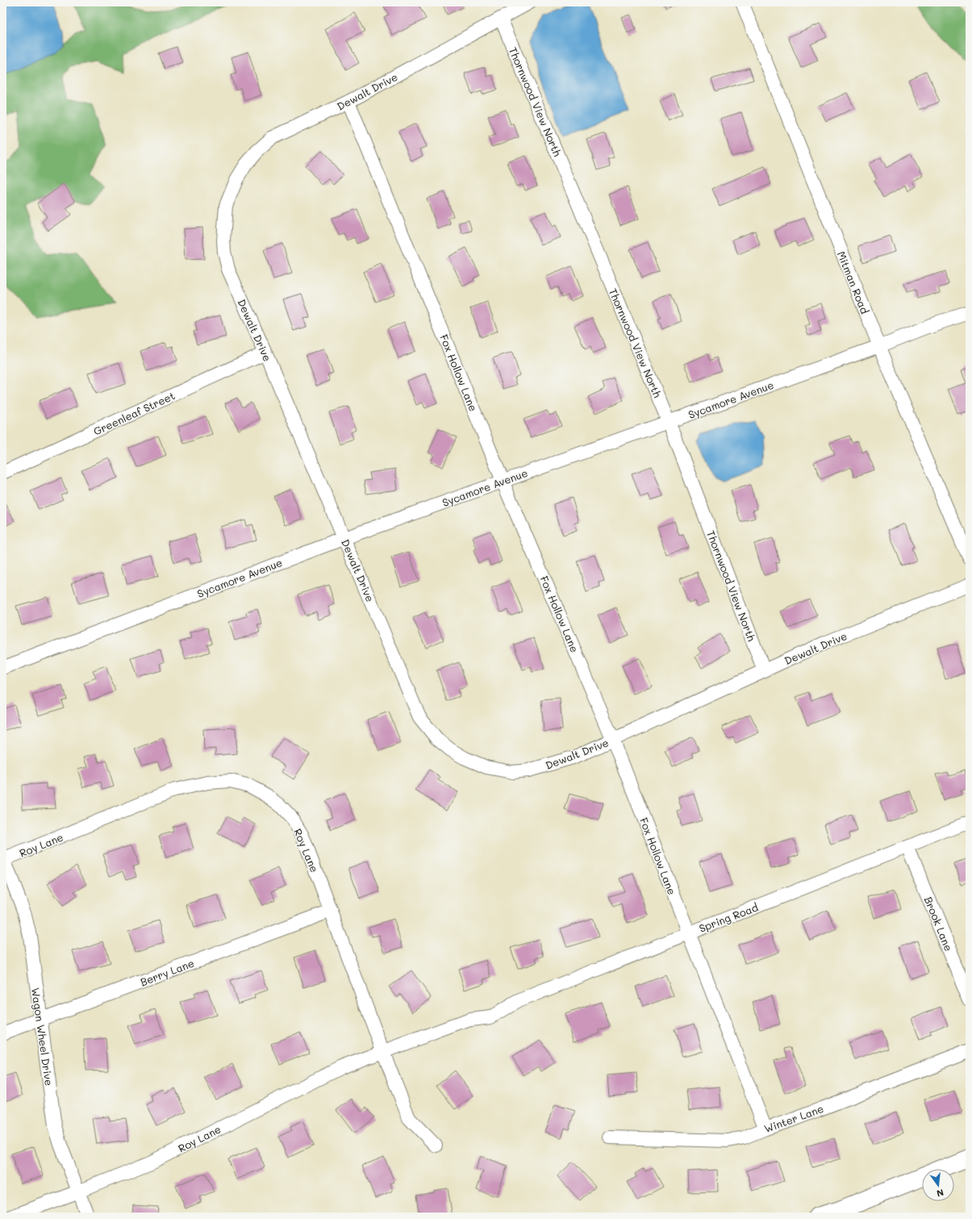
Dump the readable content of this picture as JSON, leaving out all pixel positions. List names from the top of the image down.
{
  "streets": {
    "street": [
      "Dewalt Drive",
      "Thornwood View North",
      "Mitman Road",
      "Fox Hollow Lane",
      "Sycamore Avenue",
      "Greenleaf Street",
      "Roy Lane",
      "Spring Road",
      "Brook Lane",
      "Berry Lane",
      "Wagon Wheel Drive",
      "Winter Lane"
    ]
  },
  "crossings": [
    ["Dewalt Drive", "Thornwood View North"],
    ["Dewalt Drive", "Fox Hollow Lane"],
    ["Dewalt Drive", "Sycamore Avenue"],
    ["Dewalt Drive", "Greenleaf Street"],
    ["Thornwood View North", "Sycamore Avenue"],
    ["Mitman Road", "Sycamore Avenue"],
    ["Fox Hollow Lane", "Sycamore Avenue"],
    ["Fox Hollow Lane", "Spring Road"],
    ["Fox Hollow Lane", "Winter Lane"],
    ["Roy Lane", "Spring Road"],
    ["Roy Lane", "Berry Lane"],
    ["Roy Lane", "Wagon Wheel Drive"],
    ["Spring Road", "Brook Lane"],
    ["Berry Lane", "Wagon Wheel Drive"]
  ],
  "north": "bottom"
}
